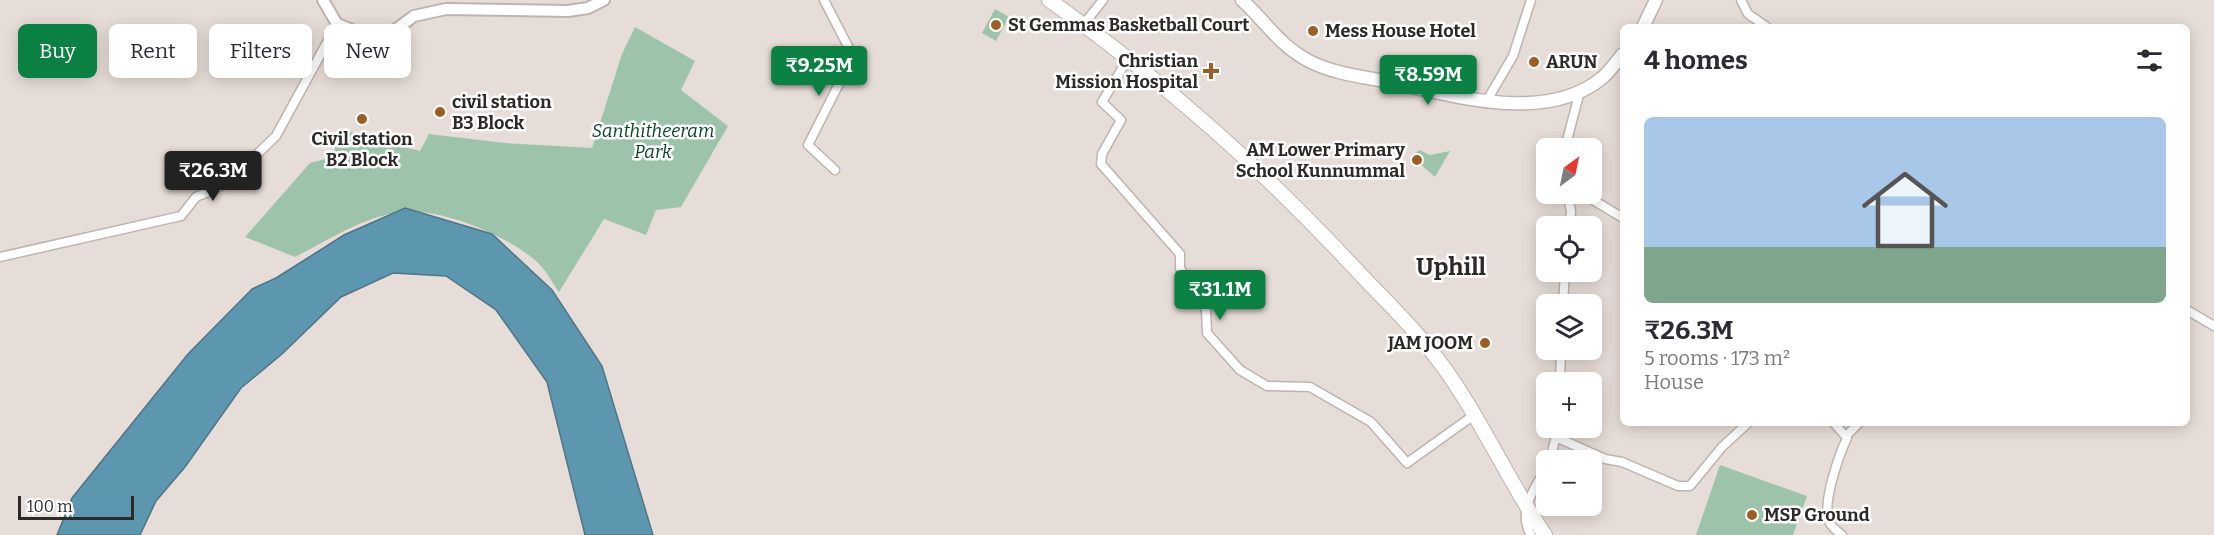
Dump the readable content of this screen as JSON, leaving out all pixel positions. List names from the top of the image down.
{
  "districts": ["Uphill"],
  "parks": ["Santhitheeram Park"],
  "places": {
    "other": [
      "St Gemmas Basketball Court",
      "Mess House Hotel",
      "ARUN",
      "civil station B3 Block",
      "Civil station B2 Block",
      "AM Lower Primary School Kunnummal",
      "JAM JOOM",
      "MSP Ground"
    ],
    "health": ["Christian Mission Hospital"]
  },
  "scale_bar": "100 m",
  "north": "top right",
  "page": {
    "chip": [
      "Buy",
      "Rent",
      "Filters",
      "New"
    ],
    "heading": "4 homes",
    "price": [
      "₹9.25M",
      "₹8.59M",
      "₹26.3M",
      "₹31.1M"
    ],
    "list": [
      {
        "name": "₹26.3M",
        "note": "5 rooms · 173 m² · House"
      }
    ],
    "map_buttons": ["+", "−"],
    "scale": "100 m"
  }
}
